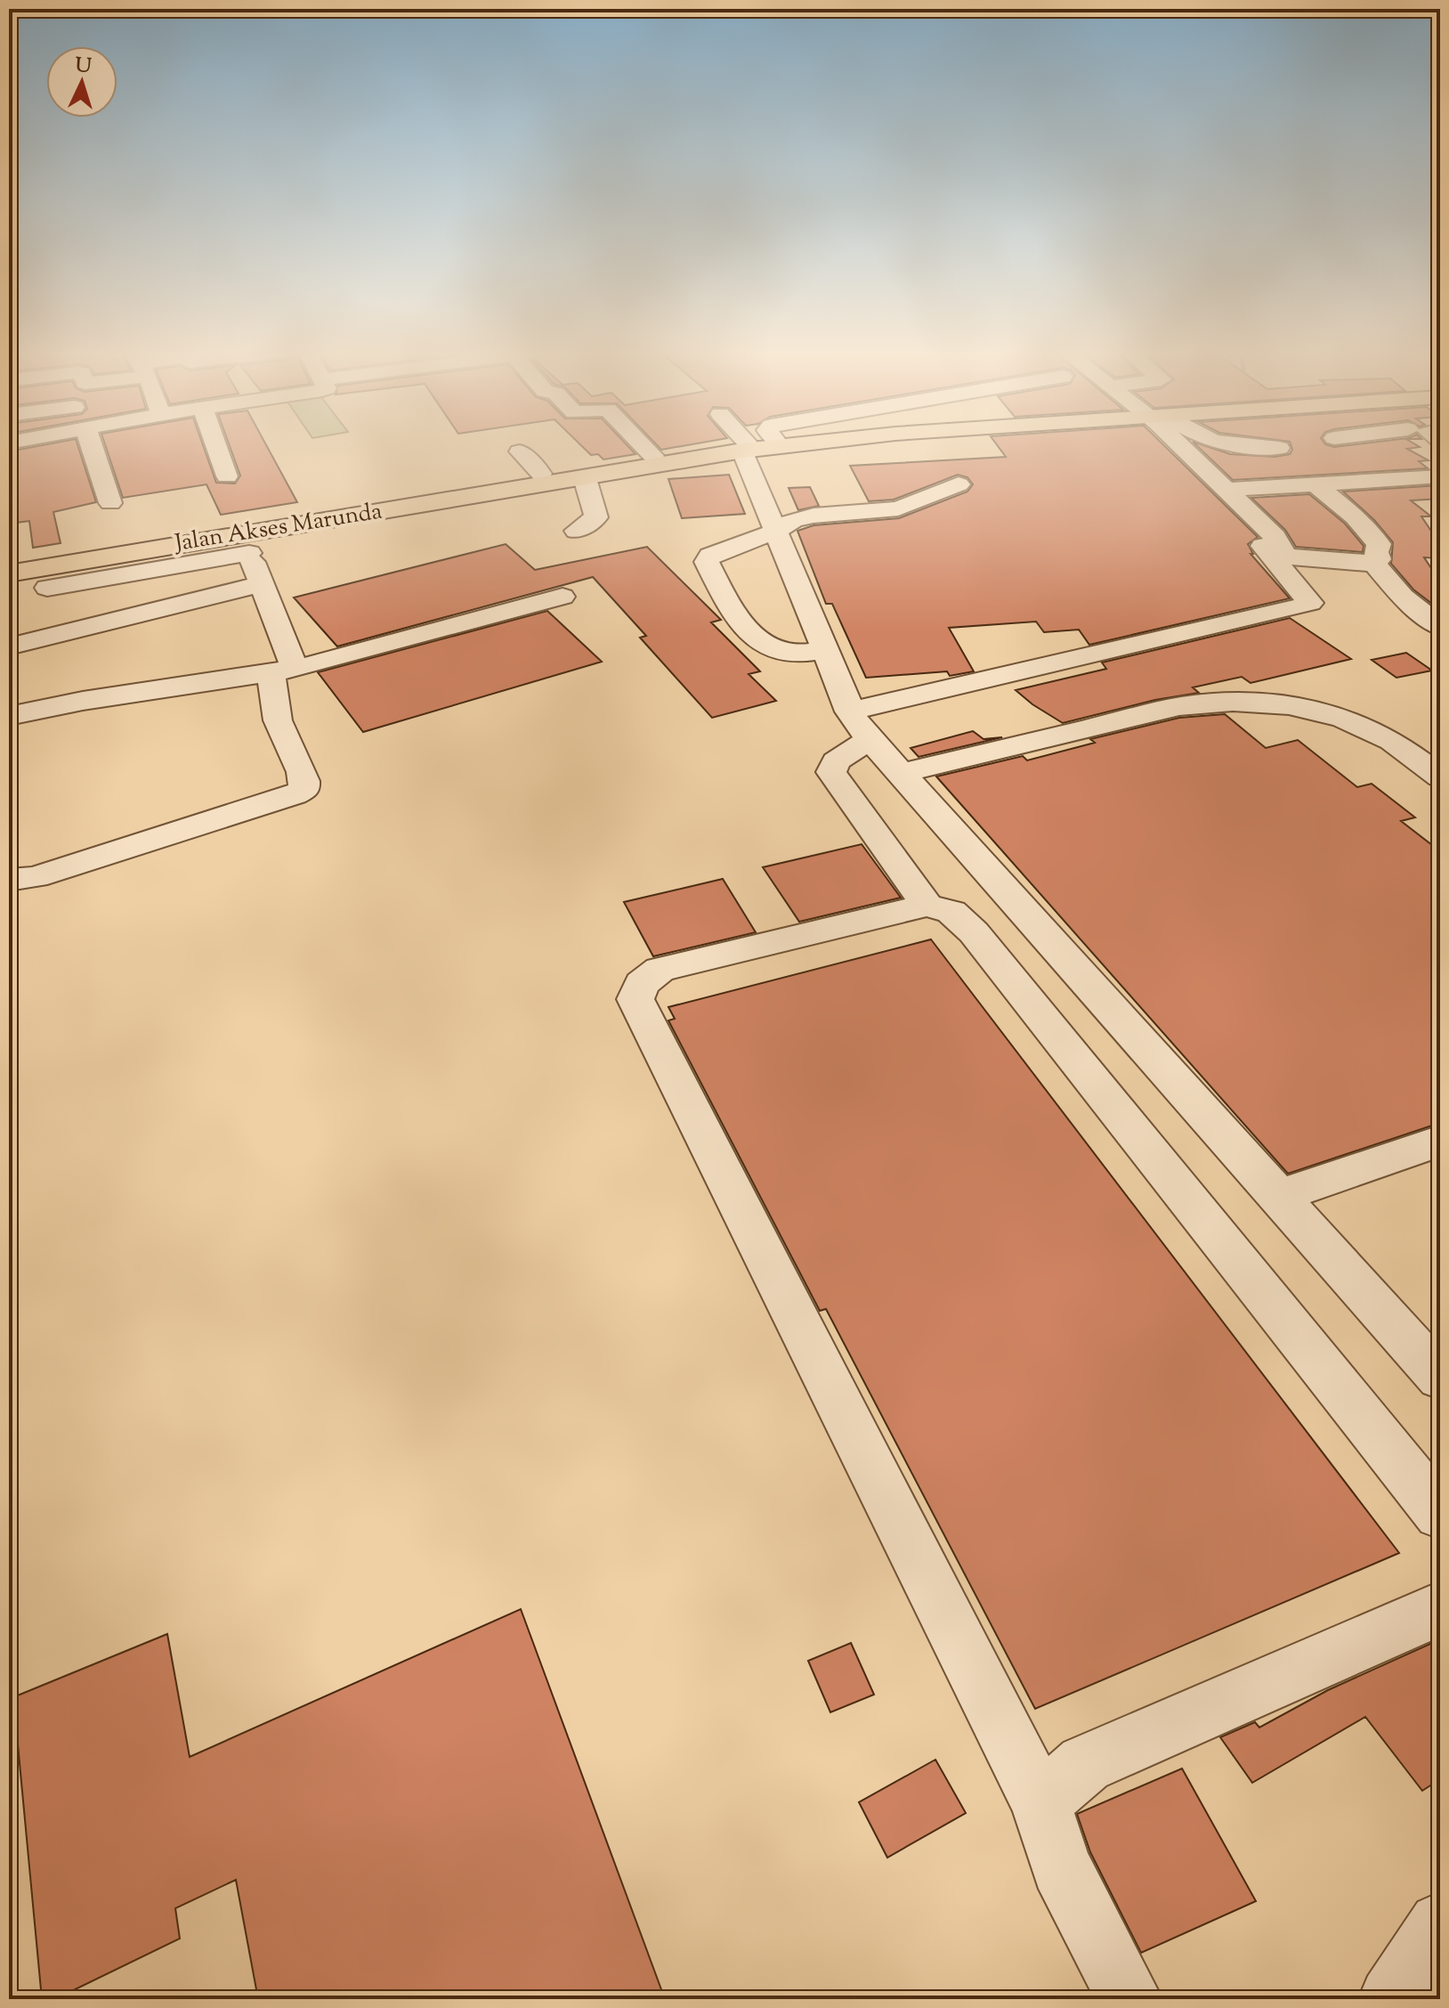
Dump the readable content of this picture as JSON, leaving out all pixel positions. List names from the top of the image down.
{
  "streets": {
    "main road": ["Jalan Akses Marunda"]
  },
  "north": "top"
}
